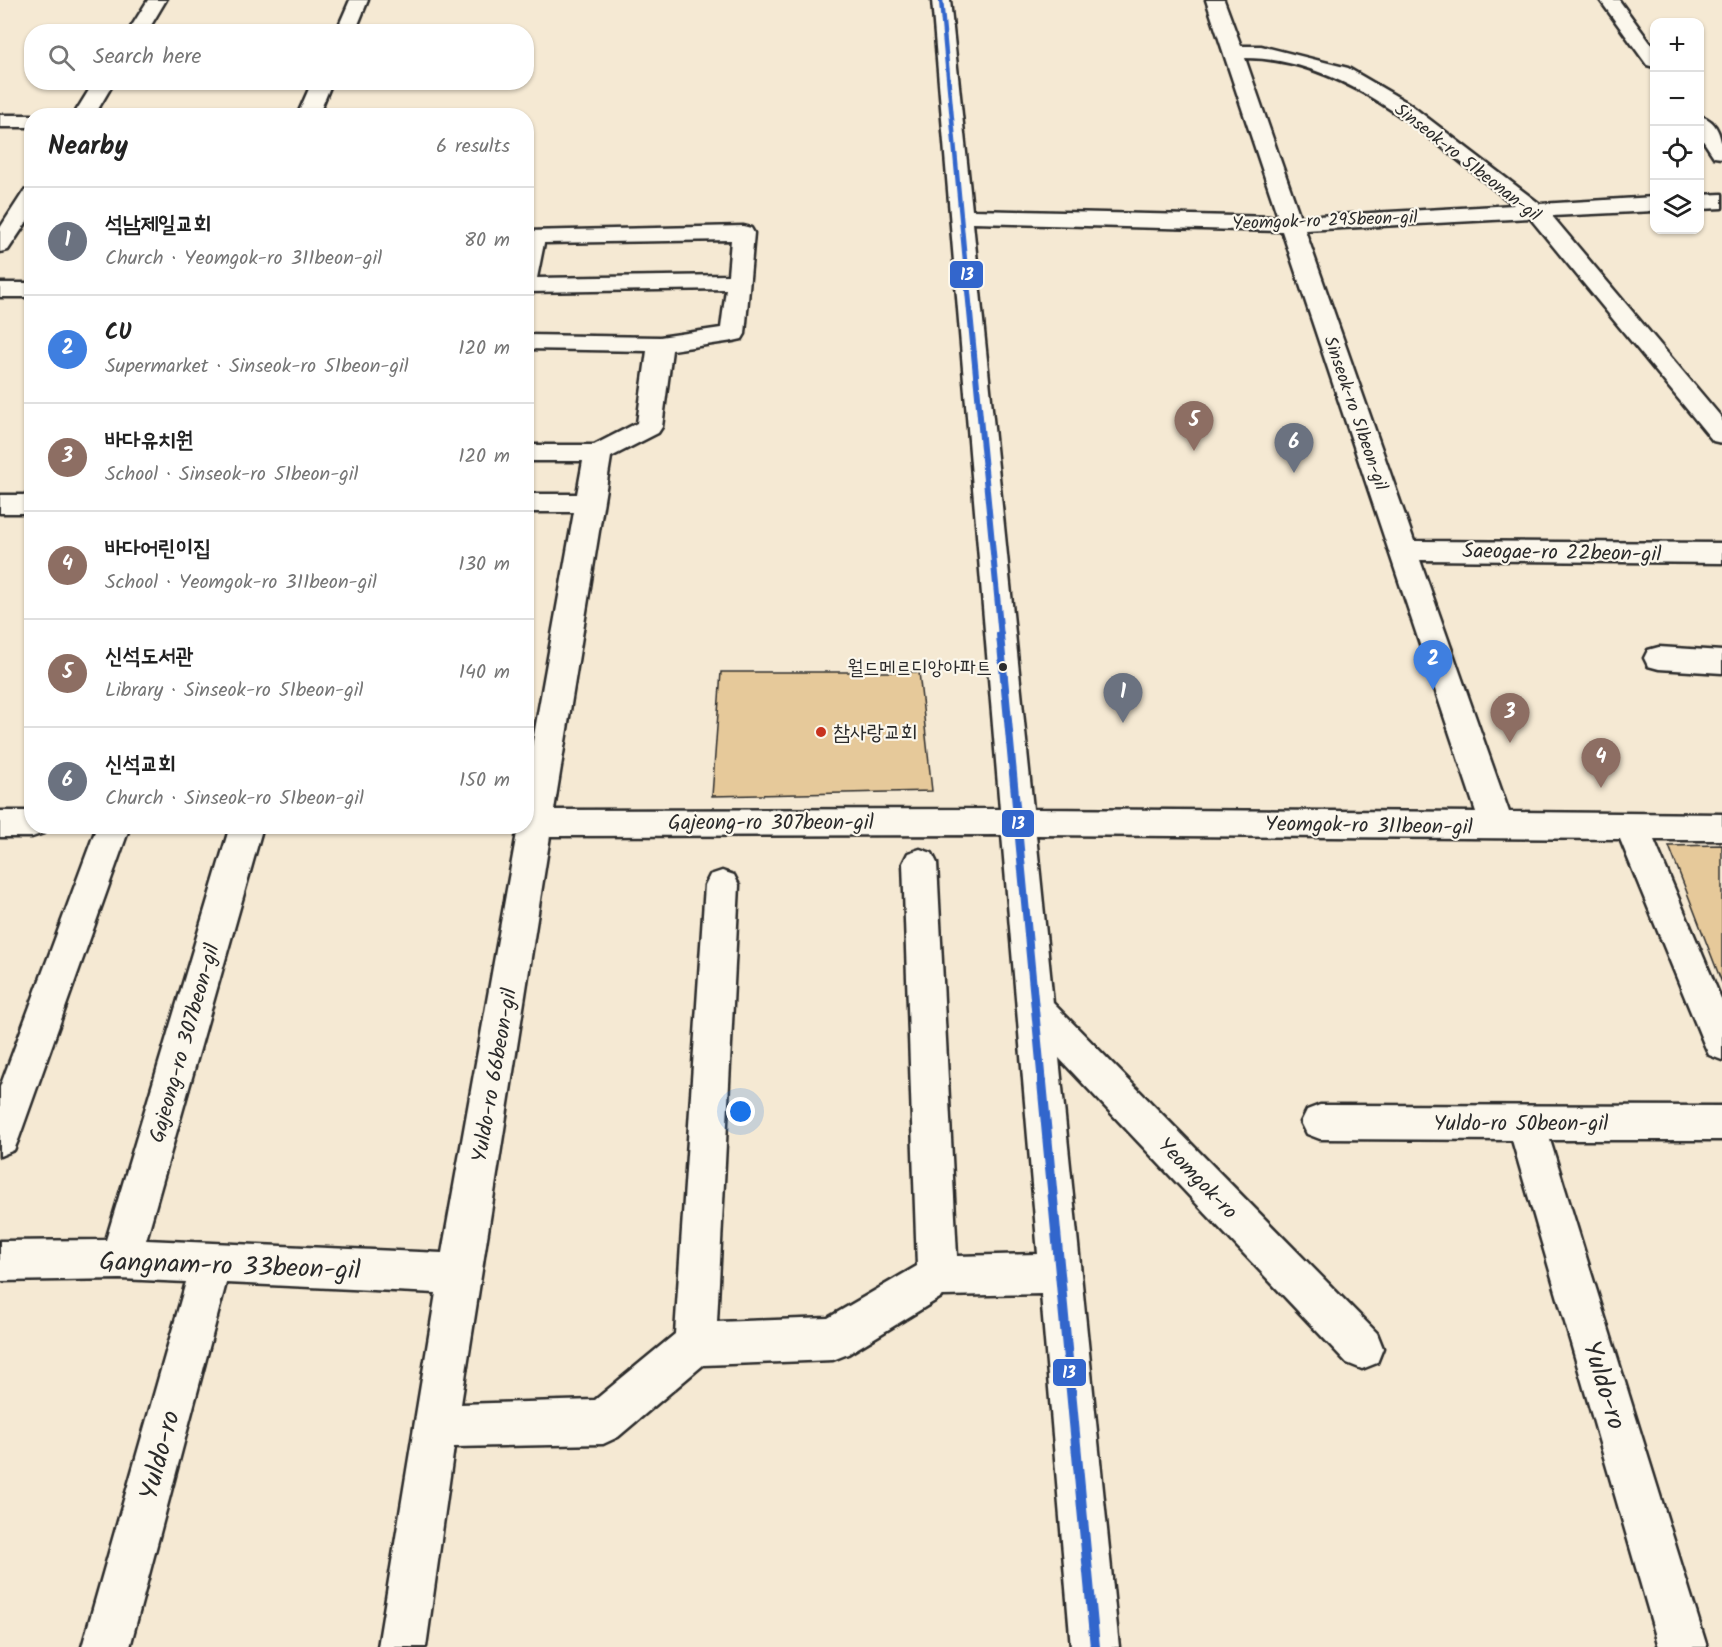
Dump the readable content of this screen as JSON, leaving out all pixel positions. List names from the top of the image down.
{
  "streets": {
    "street": [
      "Sinseok-ro 51beonan-gil",
      "Yeomgok-ro 295beon-gil",
      "Sinseok-ro 51beon-gil",
      "Saeogae-ro 22beon-gil",
      "Gajeong-ro 307beon-gil",
      "Yeomgok-ro 311beon-gil",
      "Yuldo-ro 66beon-gil",
      "Yuldo-ro 50beon-gil",
      "Yeomgok-ro",
      "Gangnam-ro 33beon-gil",
      "Yuldo-ro"
    ]
  },
  "crossings": [
    ["Sinseok-ro 51beonan-gil", "Yeomgok-ro 295beon-gil"],
    ["Sinseok-ro 51beonan-gil", "Sinseok-ro 51beon-gil"],
    ["Yeomgok-ro 295beon-gil", "Sinseok-ro 51beon-gil"],
    ["Sinseok-ro 51beon-gil", "Saeogae-ro 22beon-gil"],
    ["Sinseok-ro 51beon-gil", "Yeomgok-ro 311beon-gil"],
    ["Gajeong-ro 307beon-gil", "Yeomgok-ro 311beon-gil"],
    ["Gajeong-ro 307beon-gil", "Gangnam-ro 33beon-gil"],
    ["Yuldo-ro 66beon-gil", "Gangnam-ro 33beon-gil"],
    ["Yuldo-ro 50beon-gil", "Yuldo-ro"],
    ["Gangnam-ro 33beon-gil", "Yuldo-ro"]
  ],
  "places": ["월드메르디앙아파트", "참사랑교회"],
  "lines": ["transit line 13"],
  "page": {
    "map_buttons": ["+", "−"],
    "search": "Search here",
    "heading": ["Nearby", "6 results"],
    "list": [
      {
        "mark": "1",
        "name": "석남제일교회",
        "note": "Church · Yeomgok-ro 311beon-gil",
        "value": "80 m"
      },
      {
        "mark": "2",
        "name": "CU",
        "note": "Supermarket · Sinseok-ro 51beon-gil",
        "value": "120 m"
      },
      {
        "mark": "3",
        "name": "바다유치원",
        "note": "School · Sinseok-ro 51beon-gil",
        "value": "120 m"
      },
      {
        "mark": "4",
        "name": "바다어린이집",
        "note": "School · Yeomgok-ro 311beon-gil",
        "value": "130 m"
      },
      {
        "mark": "5",
        "name": "신석도서관",
        "note": "Library · Sinseok-ro 51beon-gil",
        "value": "140 m"
      },
      {
        "mark": "6",
        "name": "신석교회",
        "note": "Church · Sinseok-ro 51beon-gil",
        "value": "150 m"
      }
    ],
    "pins": [
      "5",
      "6",
      "2",
      "1",
      "3",
      "4"
    ]
  }
}
